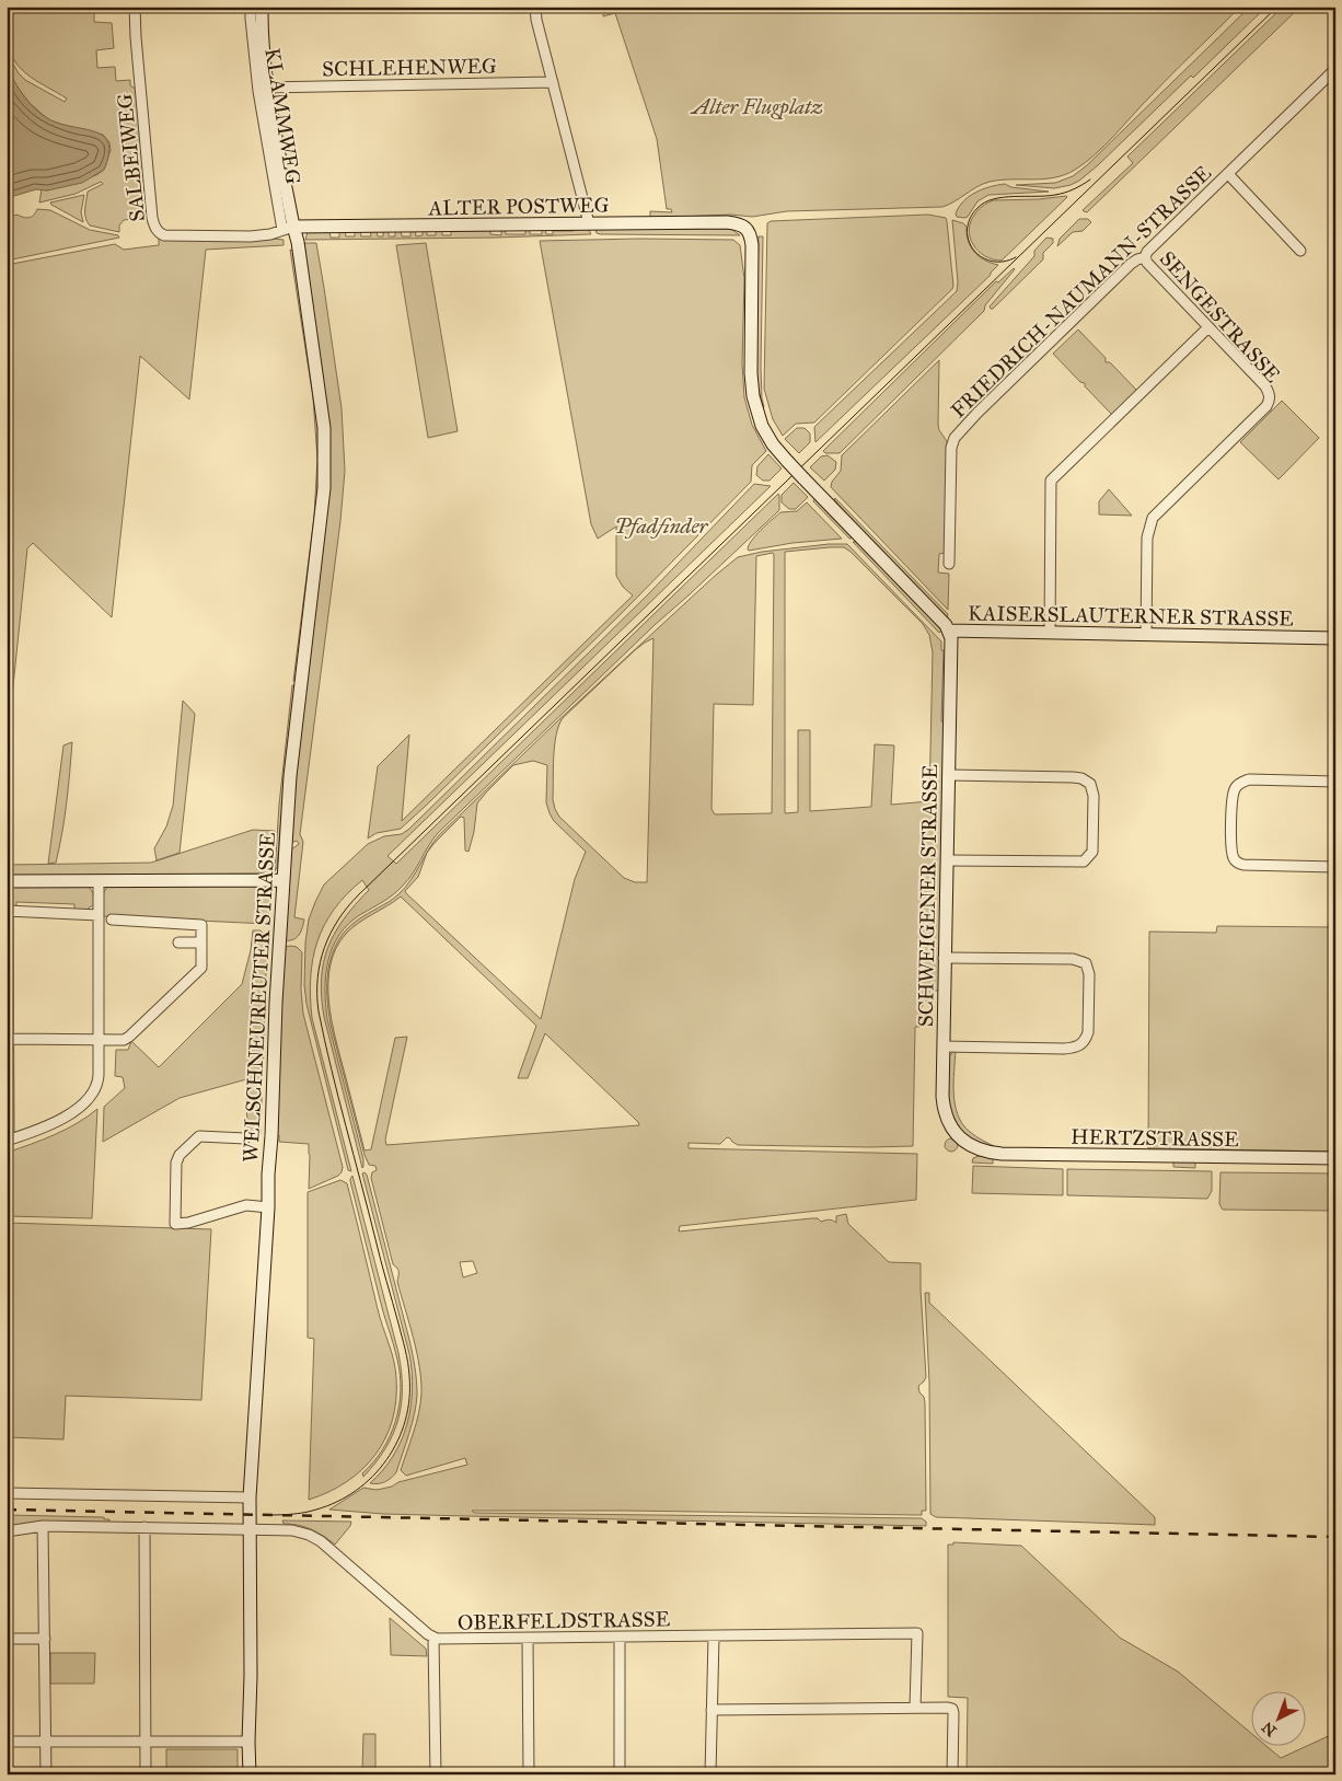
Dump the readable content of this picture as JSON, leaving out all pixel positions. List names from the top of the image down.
{
  "streets": {
    "main road": [
      "KLAMMWEG",
      "ALTER POSTWEG",
      "KAISERSLAUTERNER STRASSE",
      "SCHWEIGENER STRASSE",
      "WELSCHNEUREUTER STRASSE",
      "HERTZSTRASSE"
    ],
    "street": [
      "SCHLEHENWEG",
      "SALBEIWEG",
      "FRIEDRICH-NAUMANN-STRASSE",
      "SENGESTRASSE",
      "OBERFELDSTRASSE"
    ]
  },
  "crossings": [
    ["SCHLEHENWEG", "KLAMMWEG"],
    ["KLAMMWEG", "SALBEIWEG"],
    ["KLAMMWEG", "ALTER POSTWEG"],
    ["KLAMMWEG", "WELSCHNEUREUTER STRASSE"],
    ["SALBEIWEG", "ALTER POSTWEG"],
    ["SALBEIWEG", "WELSCHNEUREUTER STRASSE"],
    ["ALTER POSTWEG", "KAISERSLAUTERNER STRASSE"],
    ["ALTER POSTWEG", "WELSCHNEUREUTER STRASSE"],
    ["FRIEDRICH-NAUMANN-STRASSE", "SENGESTRASSE"],
    ["SENGESTRASSE", "KAISERSLAUTERNER STRASSE"],
    ["KAISERSLAUTERNER STRASSE", "SCHWEIGENER STRASSE"],
    ["SCHWEIGENER STRASSE", "HERTZSTRASSE"],
    ["WELSCHNEUREUTER STRASSE", "OBERFELDSTRASSE"]
  ],
  "parks": ["Alter Flugplatz", "Pfadfinder"],
  "north": "bottom left"
}
